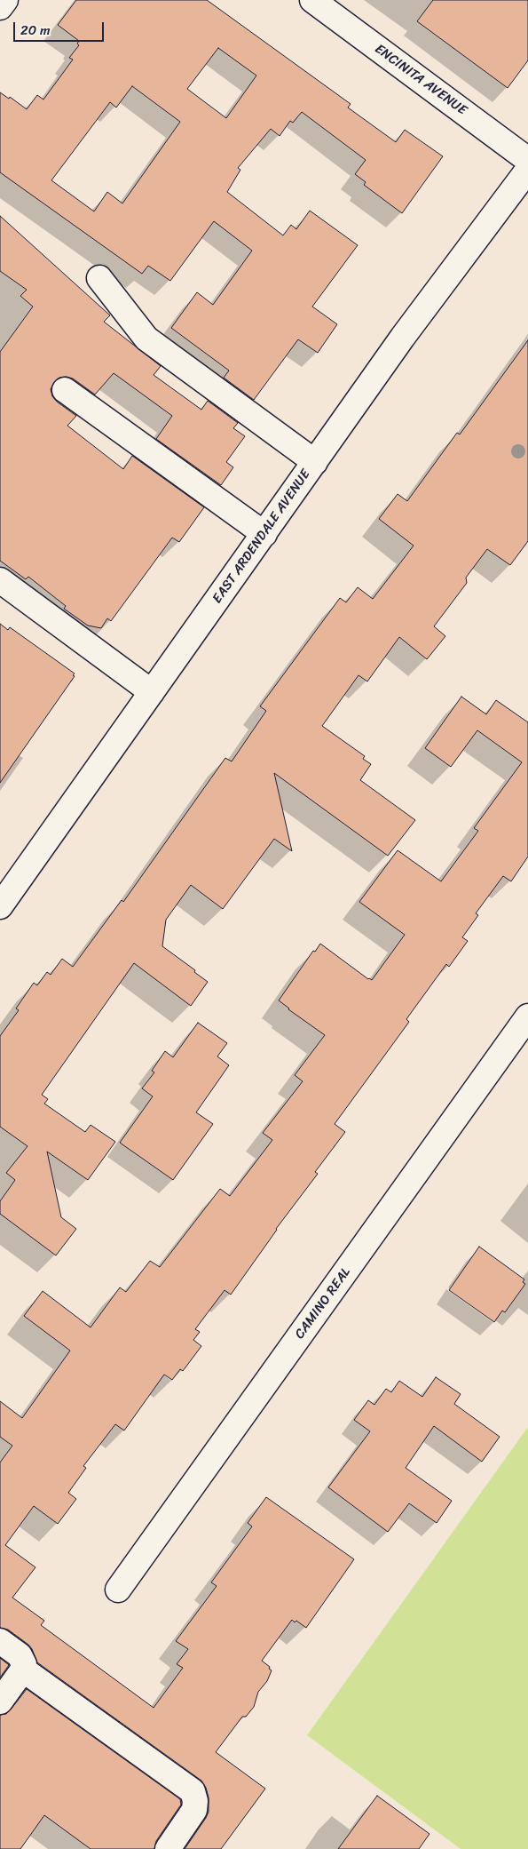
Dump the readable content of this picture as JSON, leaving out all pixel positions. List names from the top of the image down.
{
  "streets": {
    "street": ["ENCINITA AVENUE", "EAST ARDENDALE AVENUE", "CAMINO REAL"]
  },
  "scale_bar": "20 m"
}
